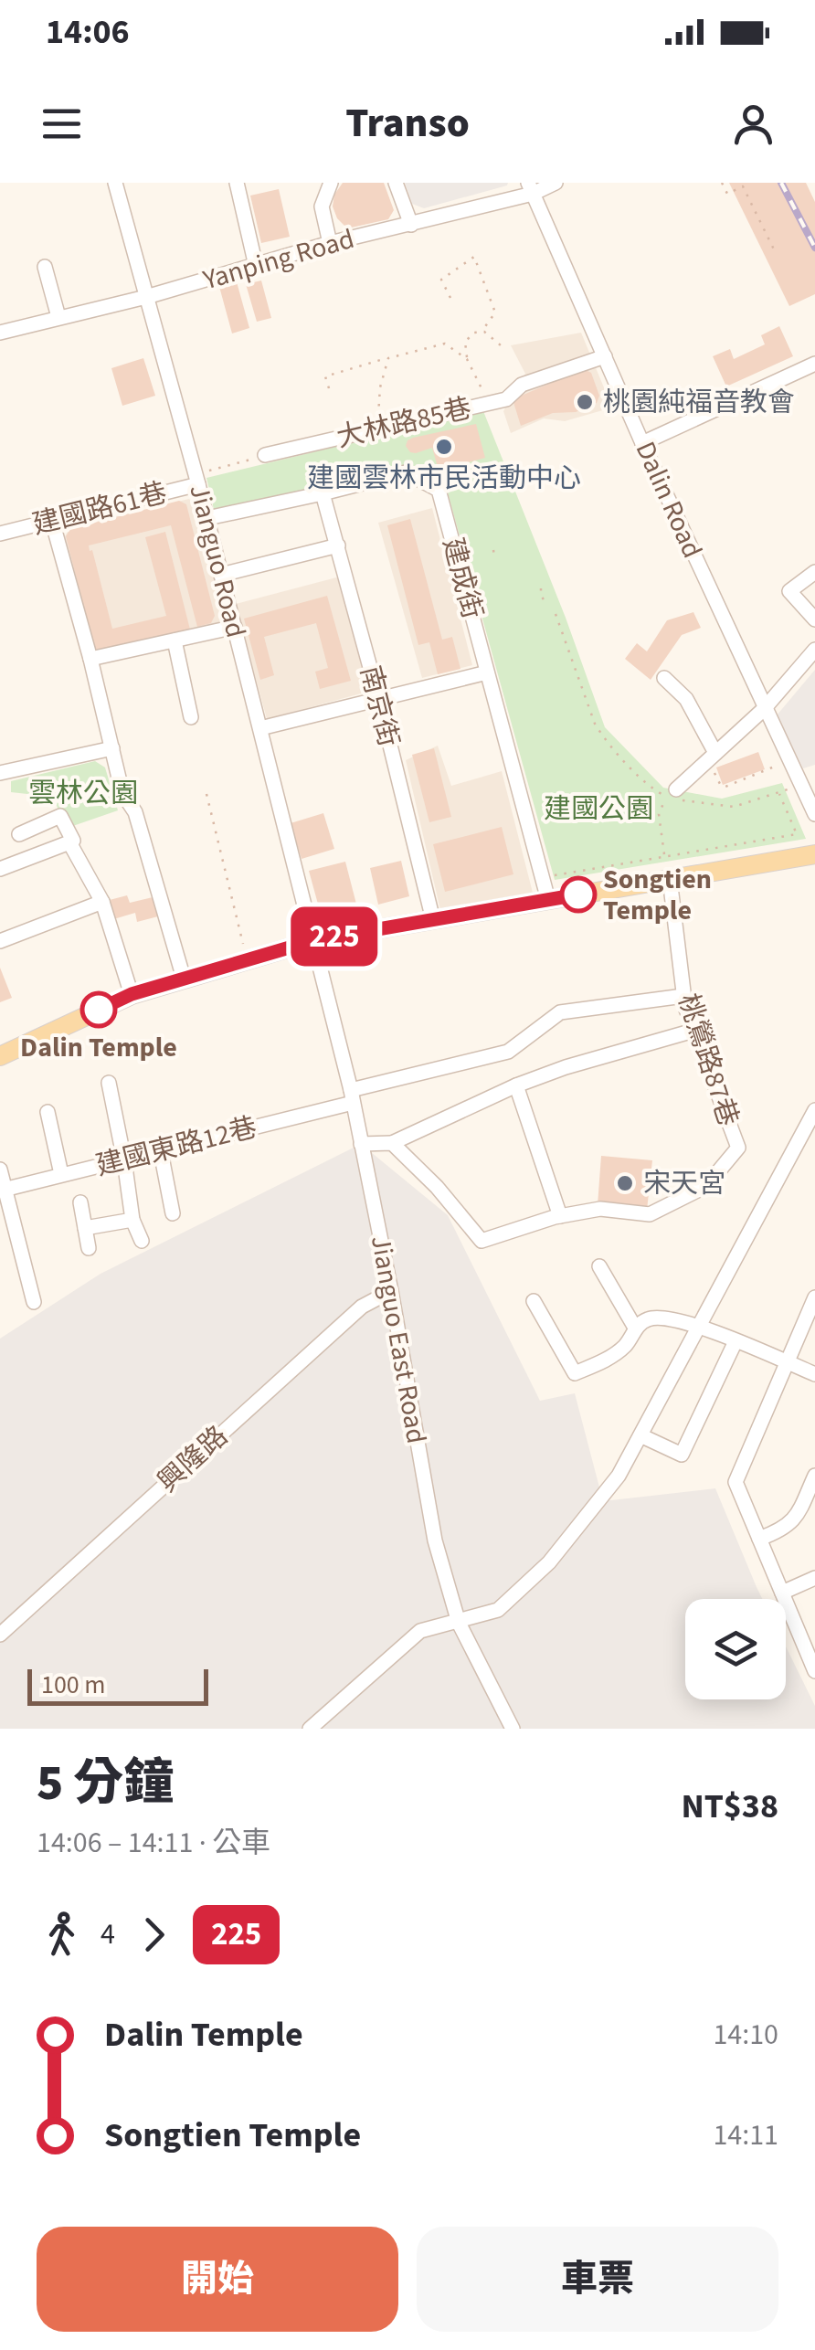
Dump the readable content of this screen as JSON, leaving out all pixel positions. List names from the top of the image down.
{
  "streets": {
    "street": [
      "Yanping Road",
      "大林路85巷",
      "Dalin Road",
      "建國路61巷",
      "Jianguo Road",
      "建成街",
      "南京街",
      "桃鶯路87巷",
      "建國東路12巷",
      "Jianguo East Road",
      "興隆路"
    ]
  },
  "crossings": [
    ["Yanping Road", "Dalin Road"],
    ["Yanping Road", "Jianguo Road"],
    ["大林路85巷", "Dalin Road"],
    ["建國路61巷", "Jianguo Road"],
    ["Jianguo Road", "建成街"],
    ["Jianguo Road", "Jianguo East Road"],
    ["建成街", "南京街"],
    ["桃鶯路87巷", "建國東路12巷"],
    ["建國東路12巷", "Jianguo East Road"],
    ["Jianguo East Road", "興隆路"]
  ],
  "parks": ["雲林公園", "建國公園"],
  "places": [
    "桃園純福音教會",
    "建國雲林市民活動中心",
    "Songtien Temple",
    "Dalin Temple",
    "宋天宮"
  ],
  "lines": ["bus line 225"],
  "scale_bar": "100 m",
  "page": {
    "status": "14:06",
    "header": "Transo",
    "on_map": "225",
    "scale": "100 m",
    "heading": ["5 分鐘", "14:06 – 14:11 · 公車", "NT$38"],
    "legs": ["4", "225"],
    "list": [
      {
        "name": "Dalin Temple",
        "value": "14:10"
      },
      {
        "name": "Songtien Temple",
        "value": "14:11"
      }
    ],
    "buttons": ["開始", "車票"]
  }
}
